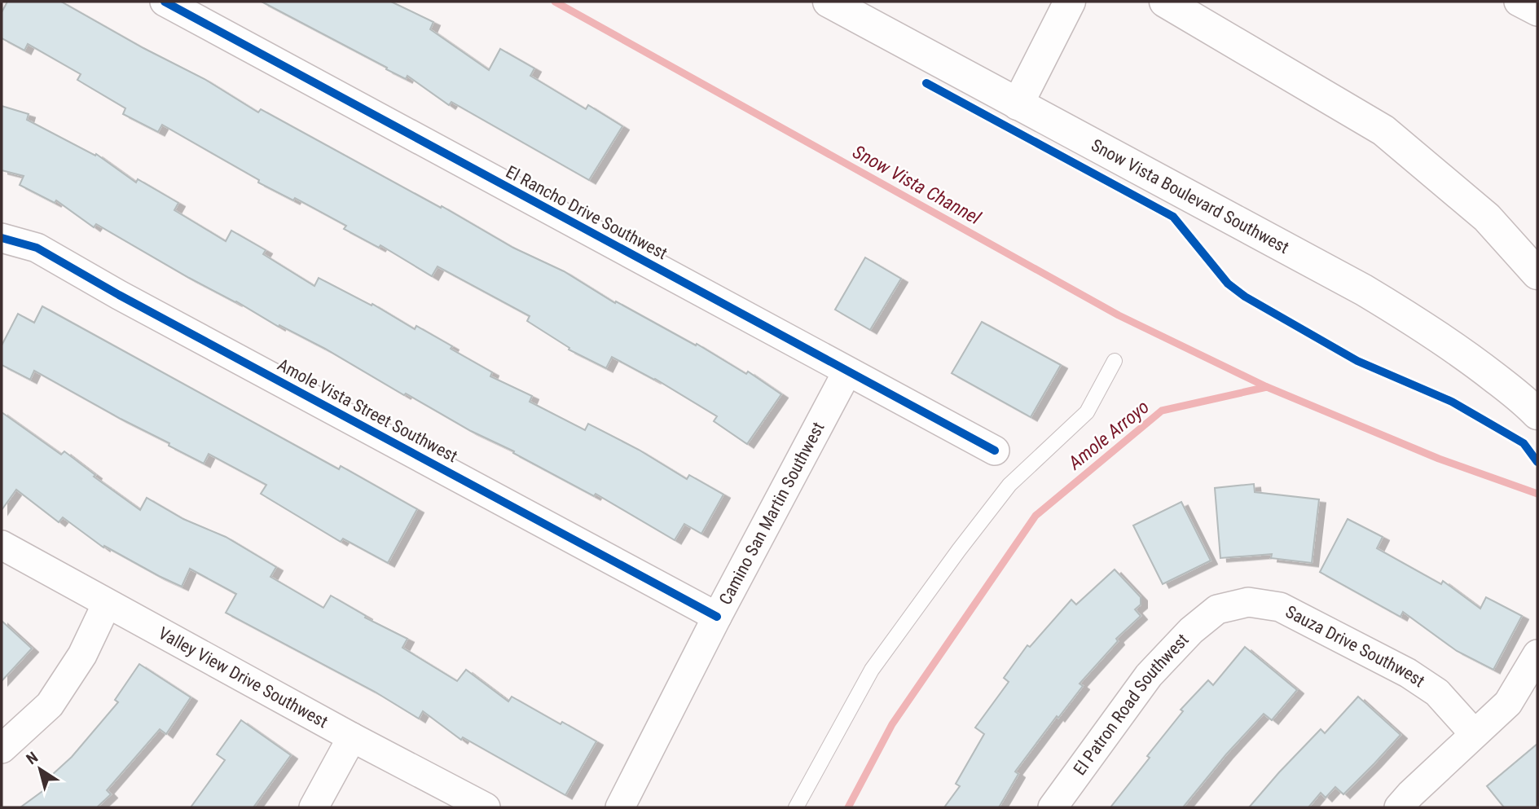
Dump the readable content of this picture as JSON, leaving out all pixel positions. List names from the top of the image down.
{
  "streets": {
    "main road": ["Snow Vista Boulevard Southwest"],
    "street": [
      "El Rancho Drive Southwest",
      "Amole Vista Street Southwest",
      "Camino San Martin Southwest",
      "Sauza Drive Southwest",
      "Valley View Drive Southwest",
      "El Patron Road Southwest"
    ]
  },
  "crossings": [
    ["El Rancho Drive Southwest", "Camino San Martin Southwest"],
    ["Amole Vista Street Southwest", "Camino San Martin Southwest"],
    ["Sauza Drive Southwest", "El Patron Road Southwest"]
  ],
  "water": ["Snow Vista Channel", "Amole Arroyo"],
  "north": "top left"
}
